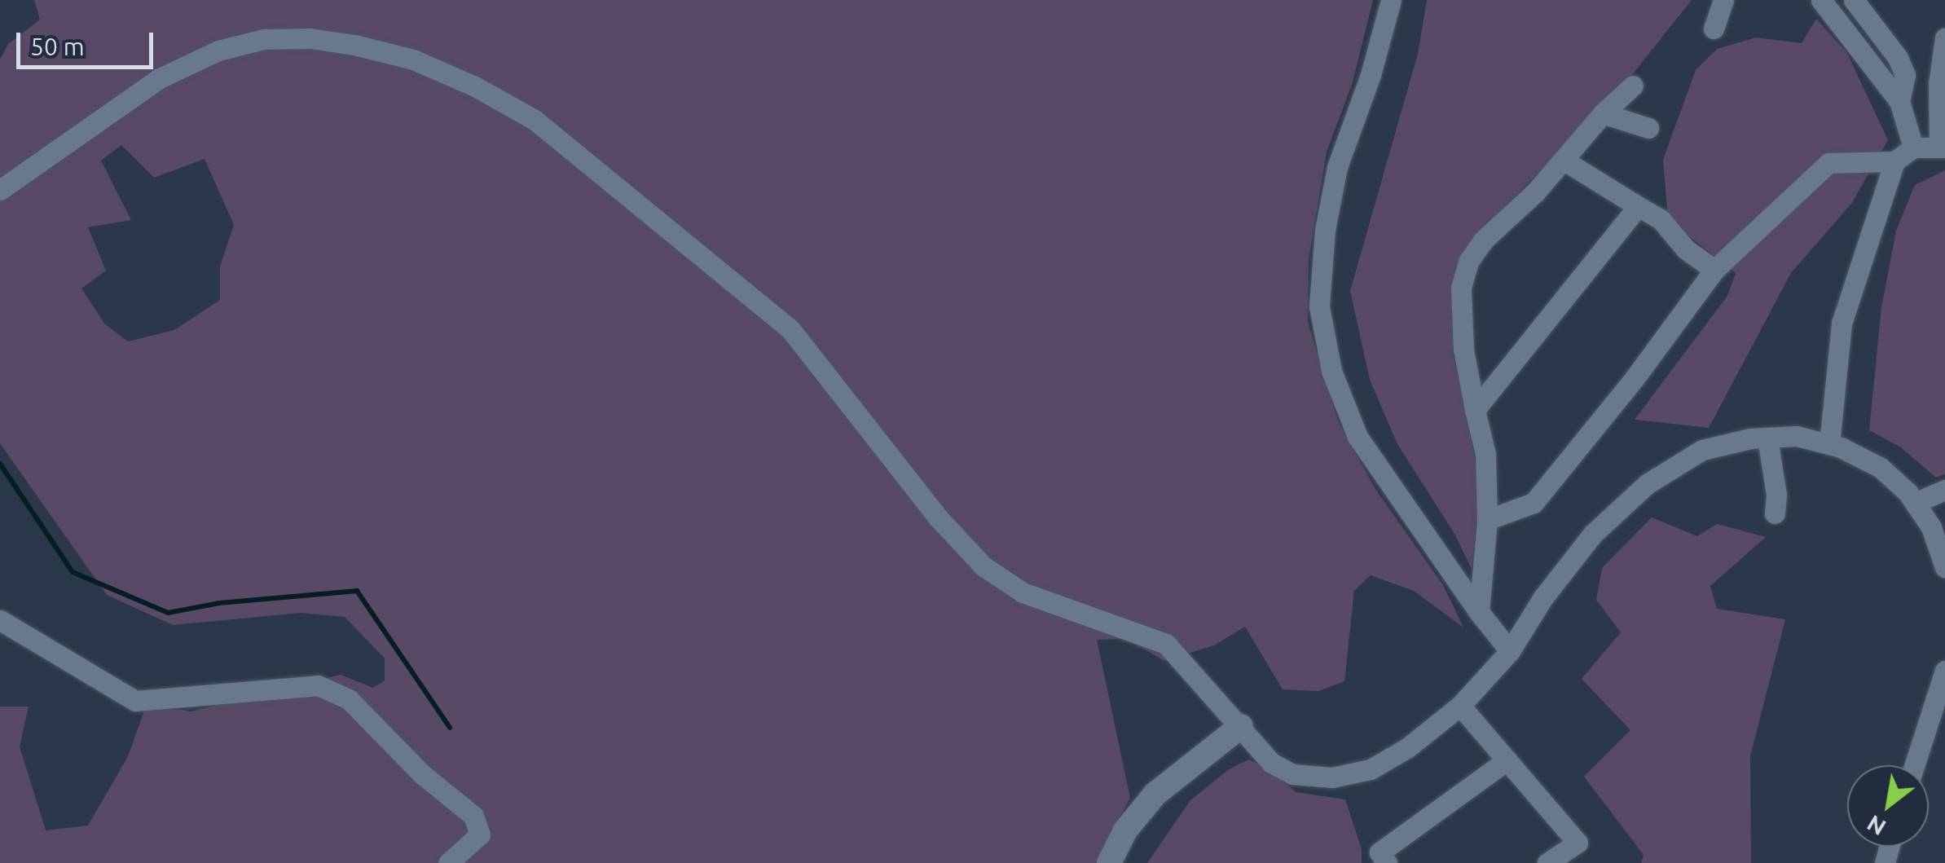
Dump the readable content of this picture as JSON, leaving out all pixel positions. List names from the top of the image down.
{
  "scale_bar": "50 m",
  "north": "bottom left"
}
